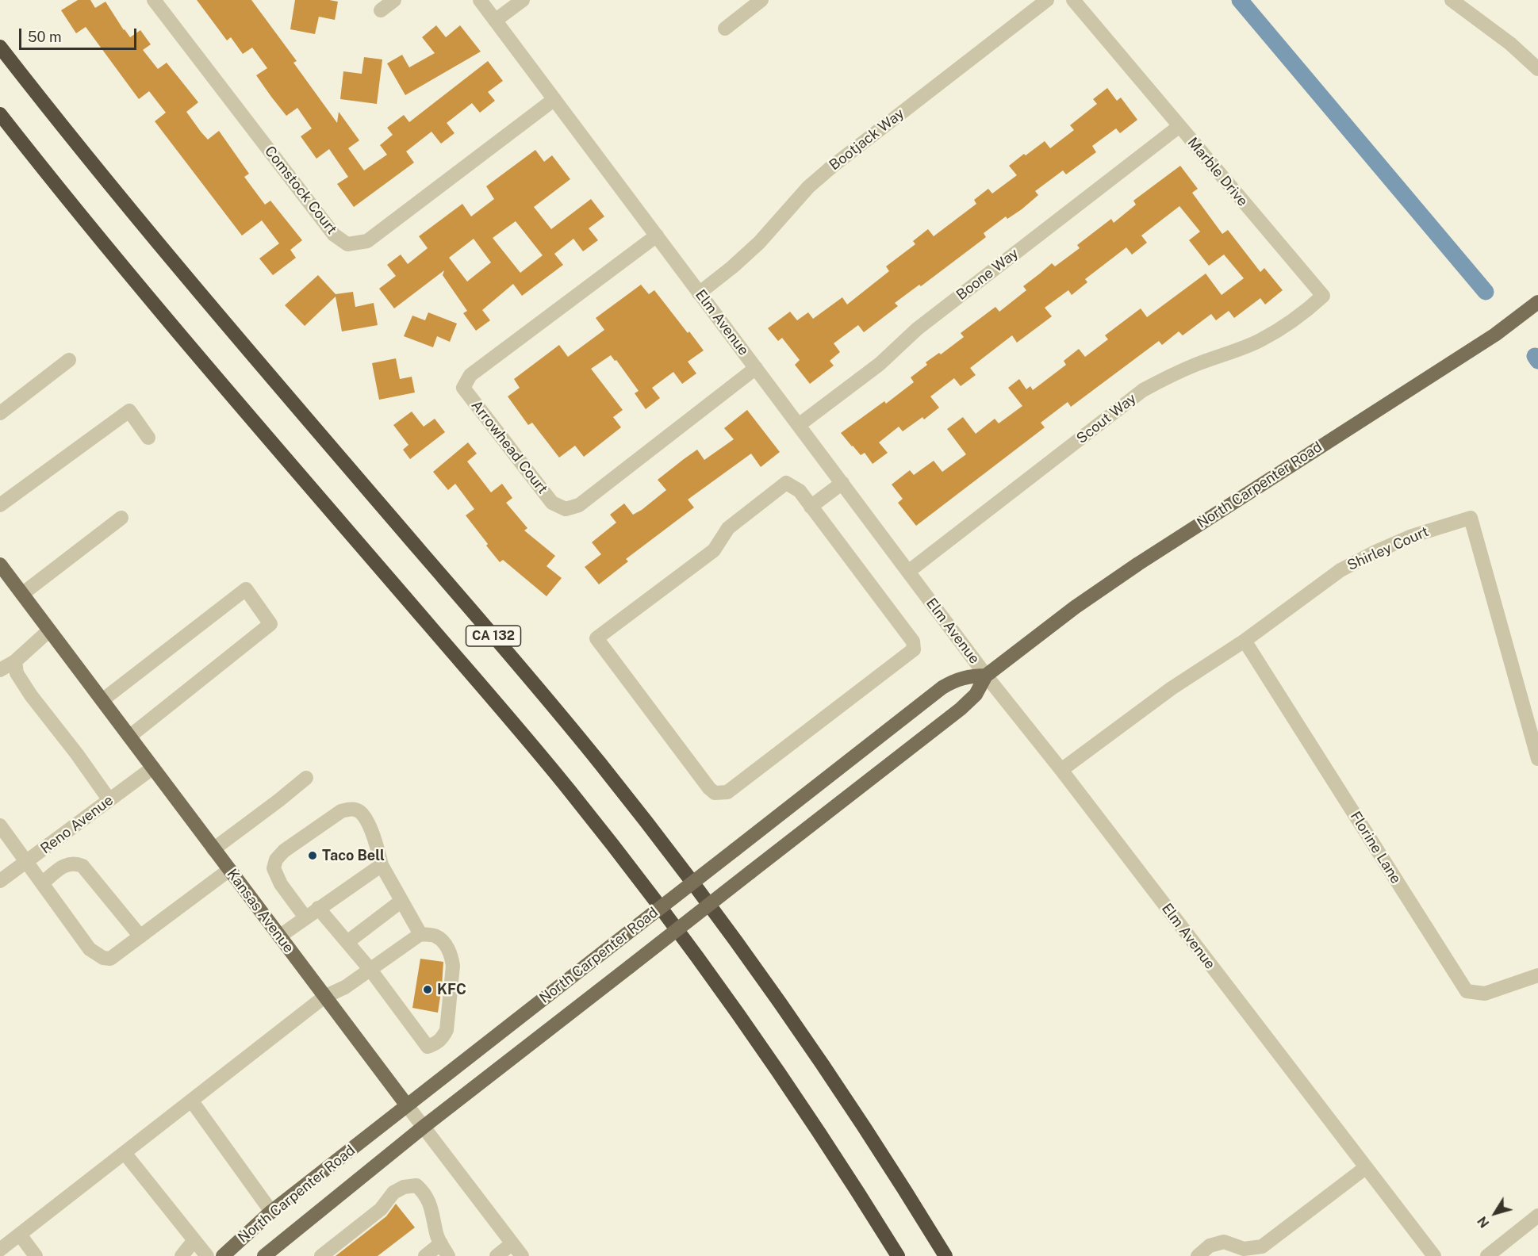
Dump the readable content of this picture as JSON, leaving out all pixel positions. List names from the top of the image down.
{
  "streets": {
    "highway": ["CA 132"],
    "main road": ["North Carpenter Road", "Kansas Avenue"],
    "street": [
      "Bootjack Way",
      "Marble Drive",
      "Comstock Court",
      "Boone Way",
      "Elm Avenue",
      "Scout Way",
      "Arrowhead Court",
      "Shirley Court",
      "Reno Avenue",
      "Florine Lane"
    ]
  },
  "crossings": [
    ["Bootjack Way", "Elm Avenue"],
    ["Marble Drive", "Boone Way"],
    ["Marble Drive", "Scout Way"],
    ["Comstock Court", "Elm Avenue"],
    ["Boone Way", "Elm Avenue"],
    ["Elm Avenue", "Scout Way"],
    ["Elm Avenue", "Arrowhead Court"],
    ["Elm Avenue", "North Carpenter Road"],
    ["Elm Avenue", "Shirley Court"],
    ["North Carpenter Road", "Kansas Avenue"],
    ["Shirley Court", "Florine Lane"],
    ["Reno Avenue", "Kansas Avenue"]
  ],
  "places": ["Taco Bell", "KFC"],
  "scale_bar": "50 m",
  "north": "bottom left"
}
